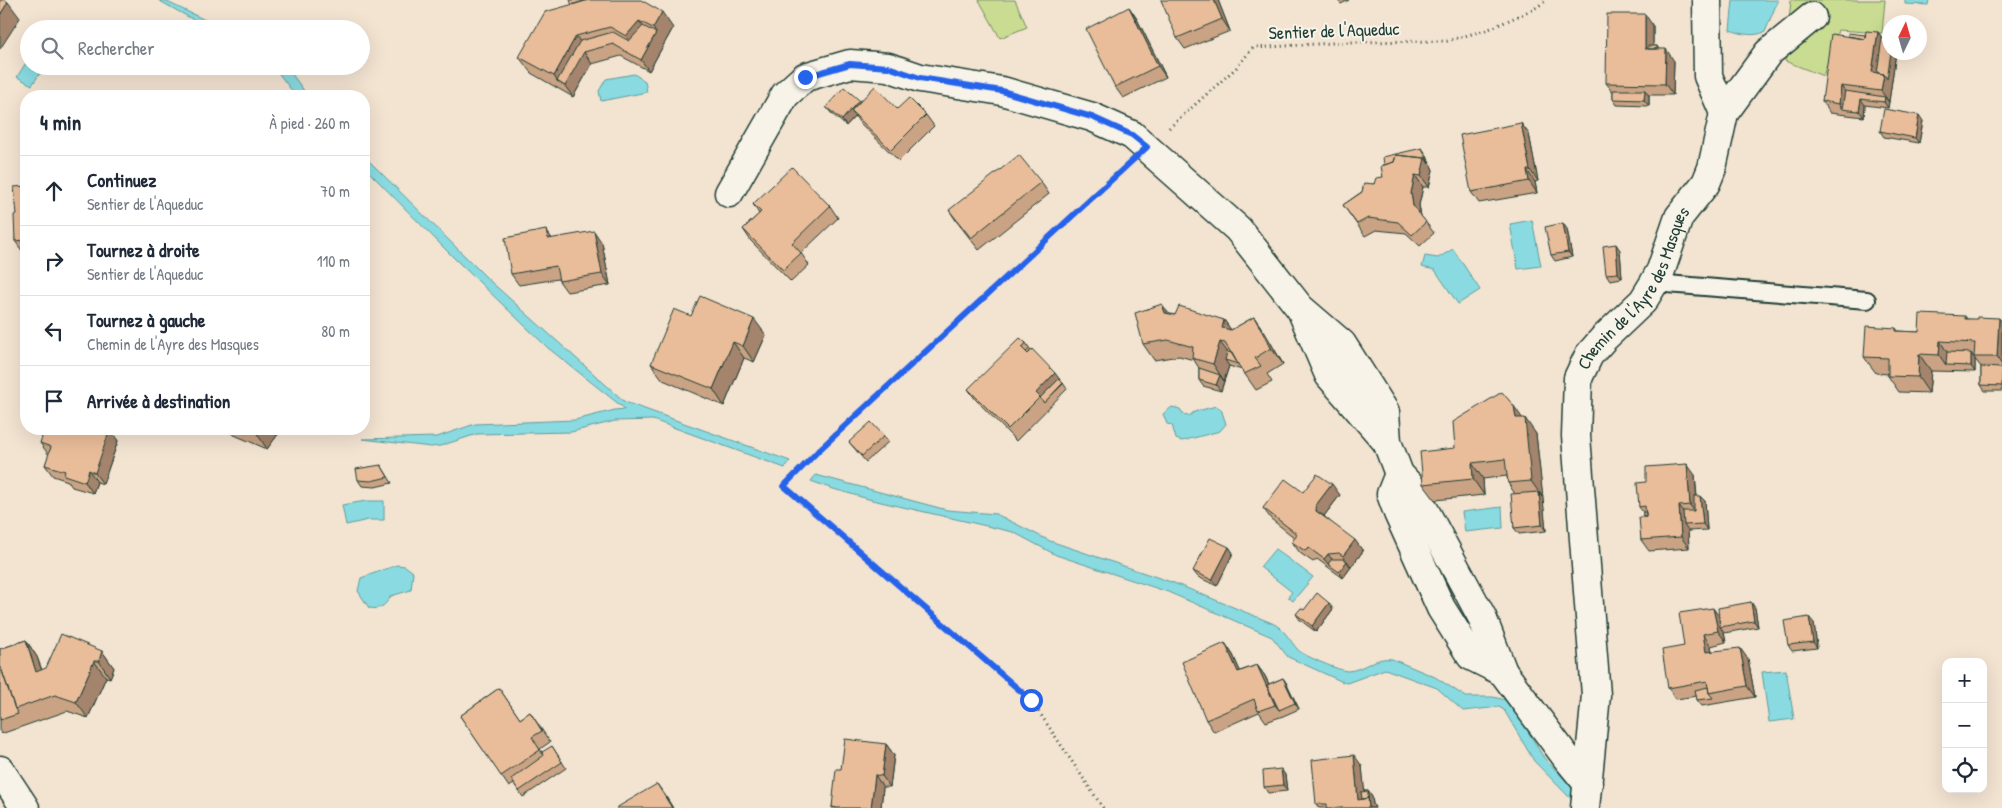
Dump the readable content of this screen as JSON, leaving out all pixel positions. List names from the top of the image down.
{
  "streets": {
    "street": ["Chemin de l'Ayre des Masques"],
    "path": ["Sentier de l'Aqueduc"]
  },
  "crossings": [
    ["Sentier de l'Aqueduc", "Chemin de l'Ayre des Masques"]
  ],
  "north": "top",
  "page": {
    "search": "Rechercher",
    "heading": ["4 min", "À pied · 260 m"],
    "list": [
      ["Continuez", "Sentier de l'Aqueduc", "70 m"],
      ["Tournez à droite", "Sentier de l'Aqueduc", "110 m"],
      ["Tournez à gauche", "Chemin de l'Ayre des Masques", "80 m"],
      "Arrivée à destination"
    ],
    "map_buttons": ["+", "−"]
  }
}
